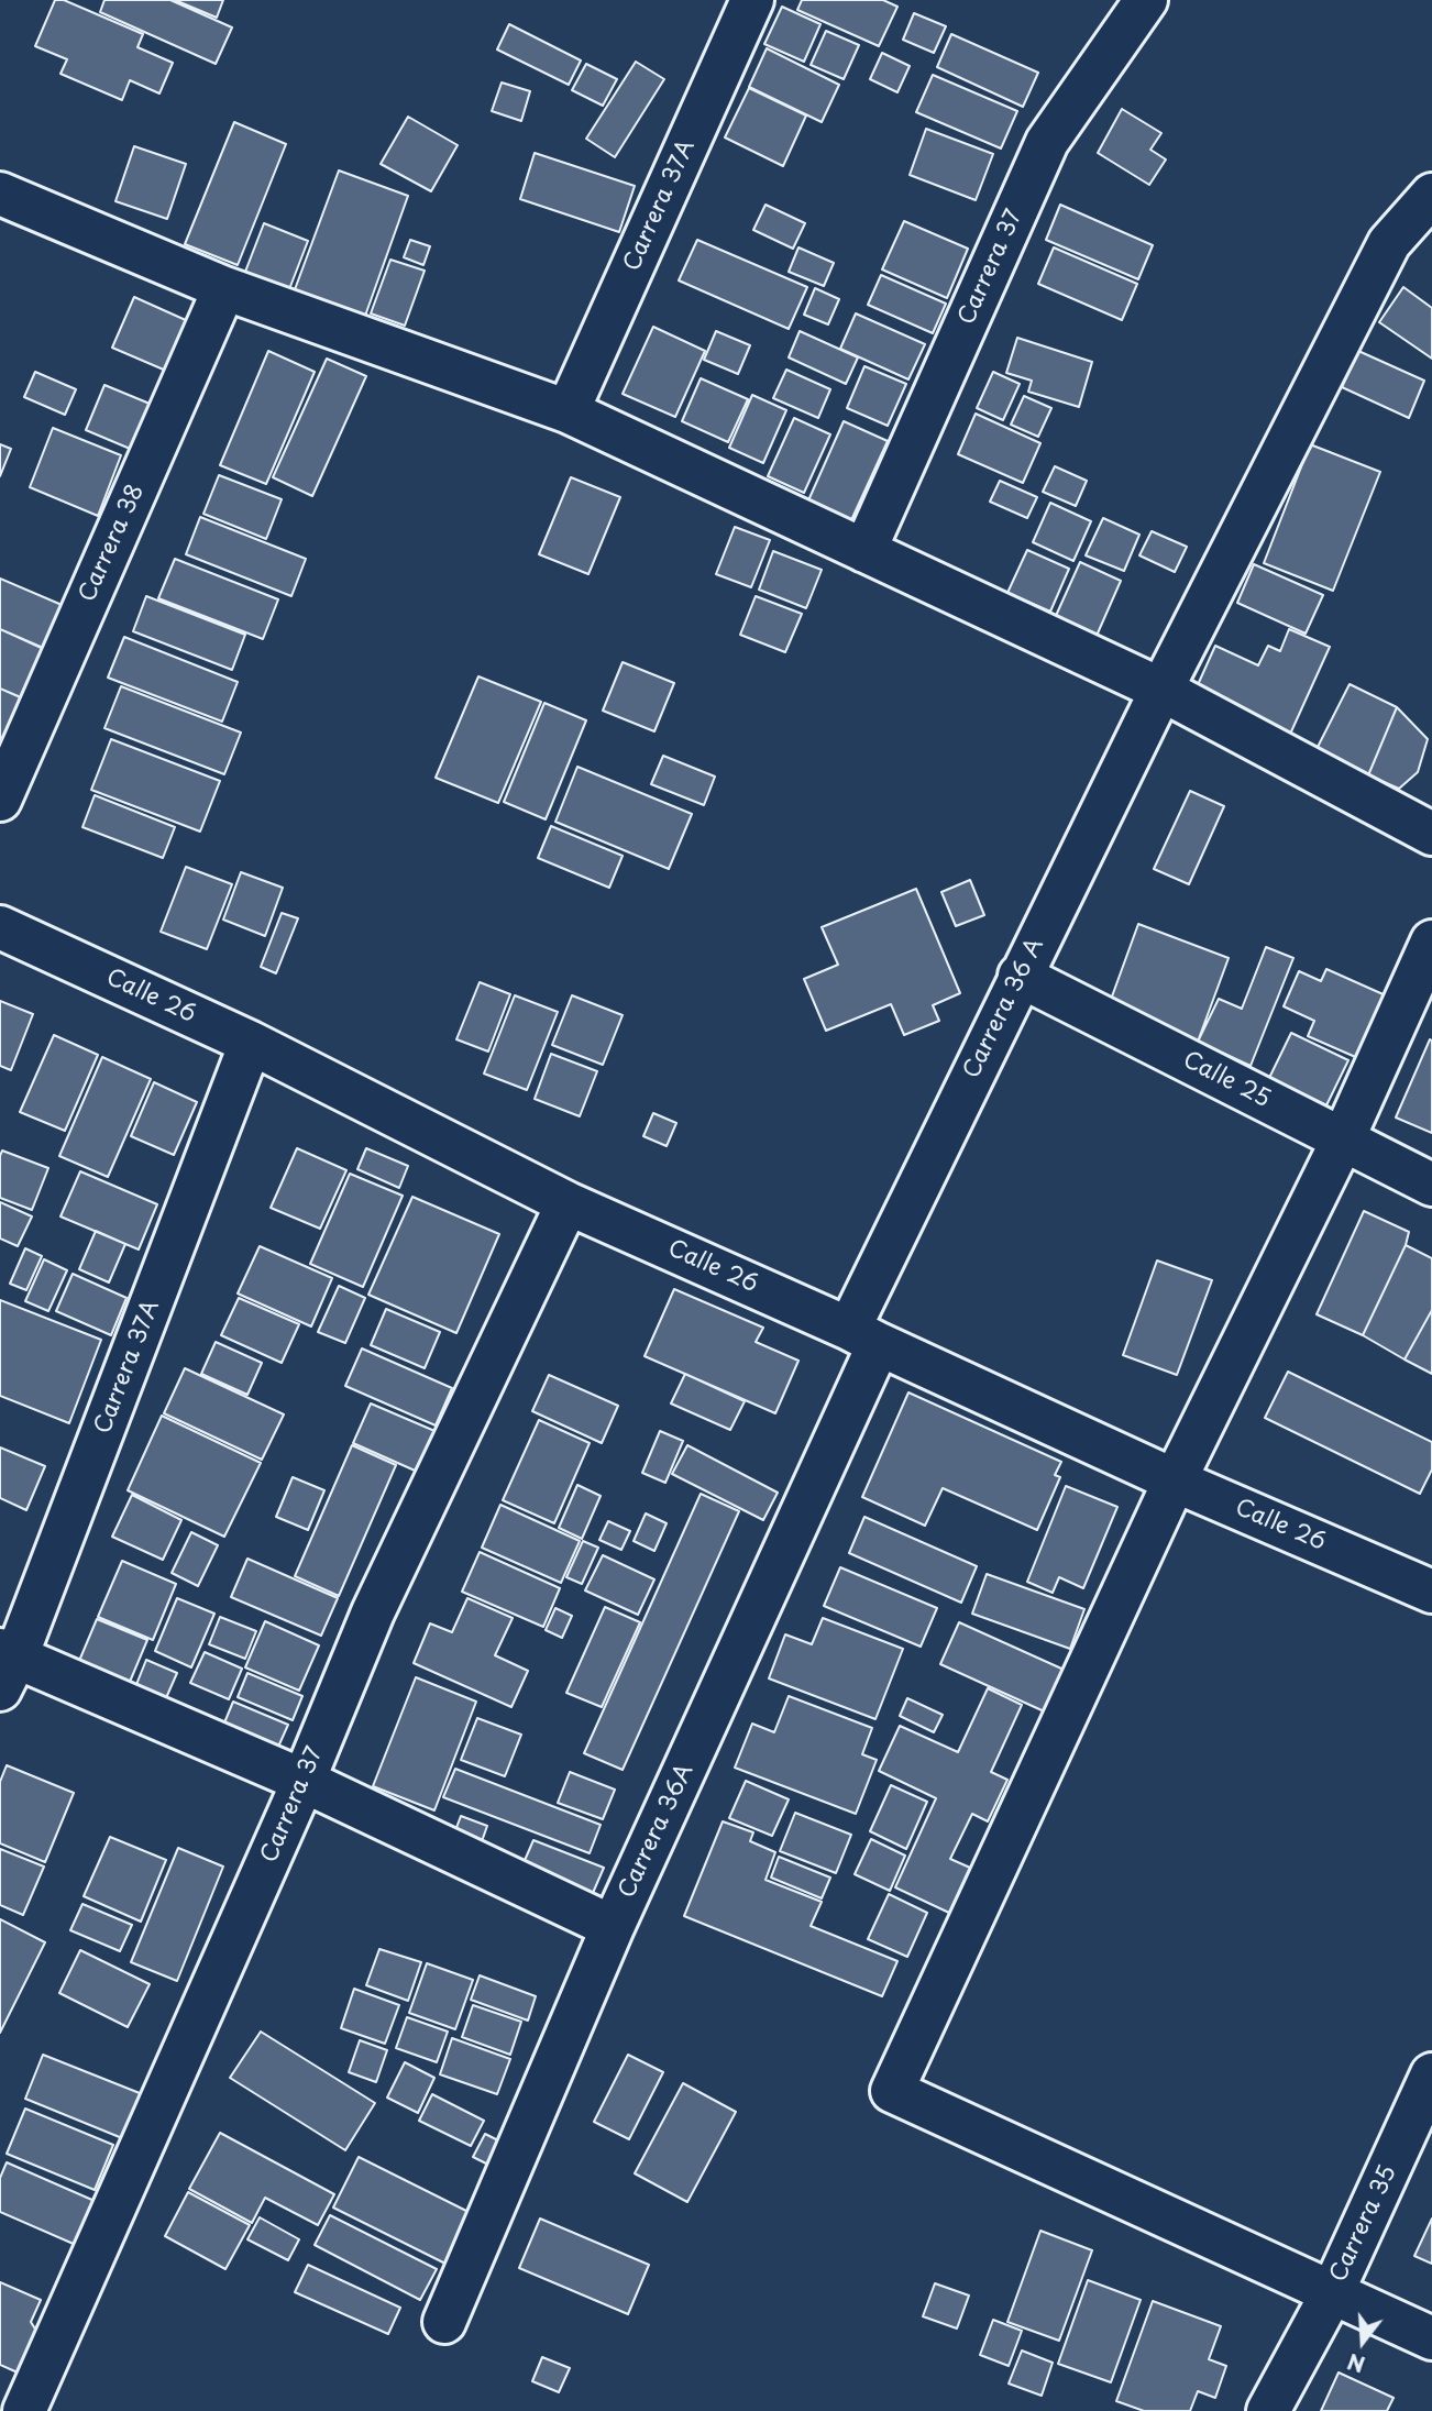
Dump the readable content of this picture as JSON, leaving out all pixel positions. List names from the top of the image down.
{
  "streets": {
    "street": [
      "Carrera 37A",
      "Carrera 37",
      "Carrera 38",
      "Calle 26",
      "Carrera 36 A",
      "Calle 25",
      "Carrera 36A",
      "Carrera 35"
    ]
  },
  "crossings": [
    ["Carrera 37A", "Calle 26"],
    ["Carrera 37", "Calle 26"],
    ["Calle 26", "Carrera 36 A"],
    ["Calle 26", "Carrera 36A"],
    ["Carrera 36 A", "Calle 25"],
    ["Carrera 36 A", "Carrera 36A"]
  ],
  "north": "bottom"
}
